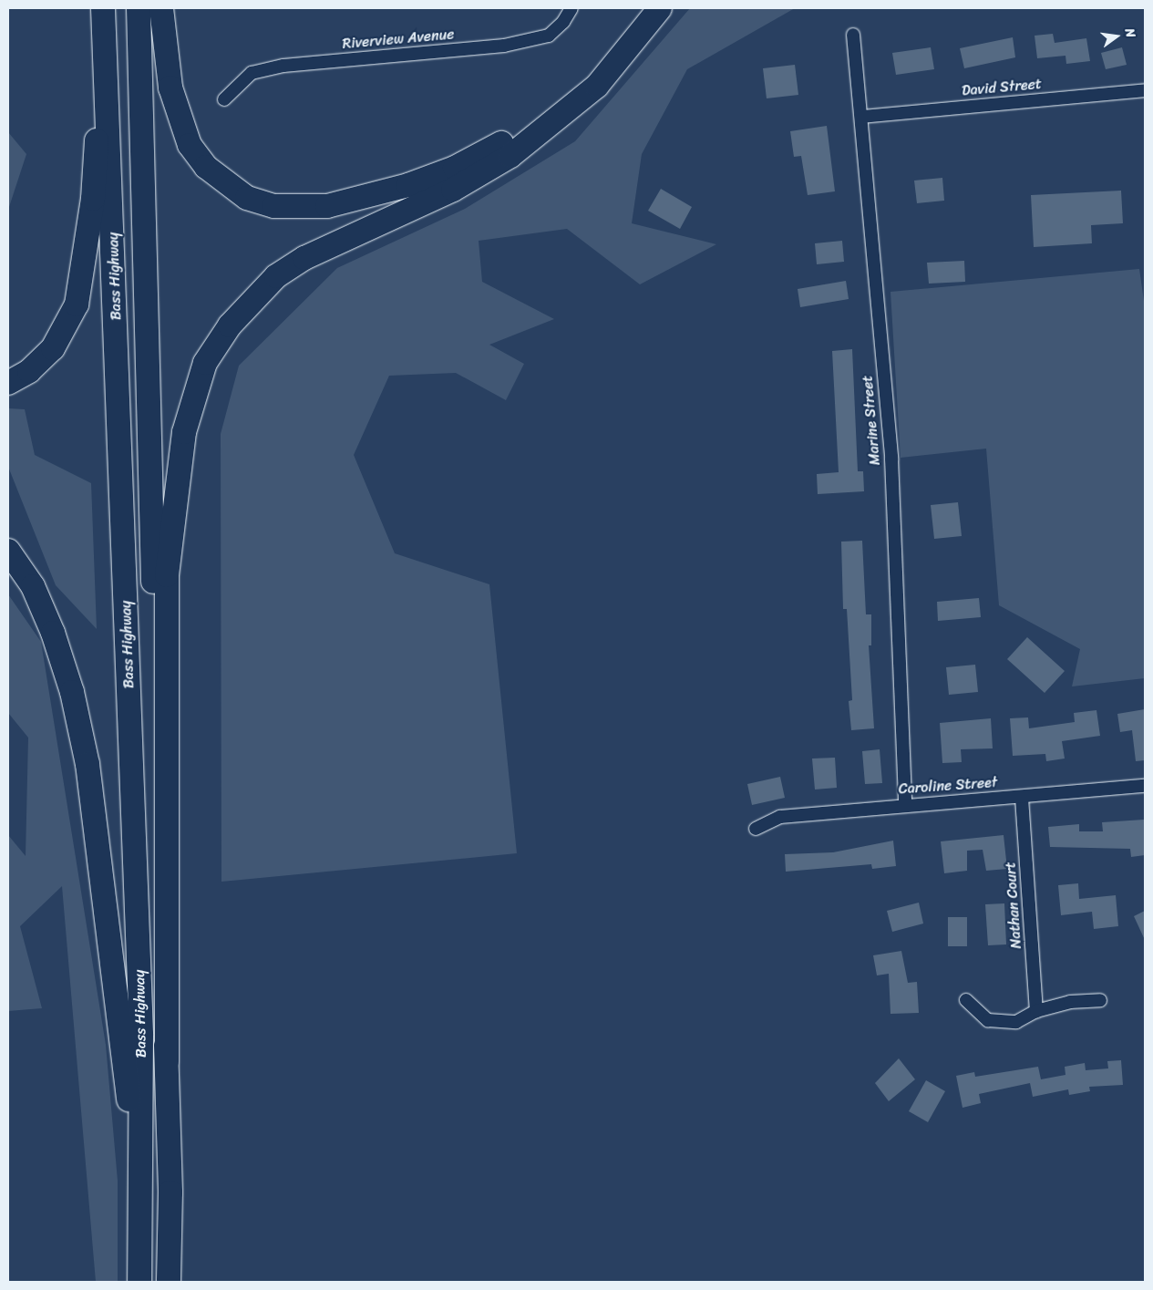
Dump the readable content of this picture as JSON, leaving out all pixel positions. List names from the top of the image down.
{
  "streets": {
    "highway": ["Bass Highway"],
    "street": [
      "Riverview Avenue",
      "David Street",
      "Marine Street",
      "Caroline Street",
      "Nathan Court"
    ]
  },
  "crossings": [
    ["David Street", "Marine Street"],
    ["Marine Street", "Caroline Street"],
    ["Caroline Street", "Nathan Court"]
  ],
  "north": "right"
}
